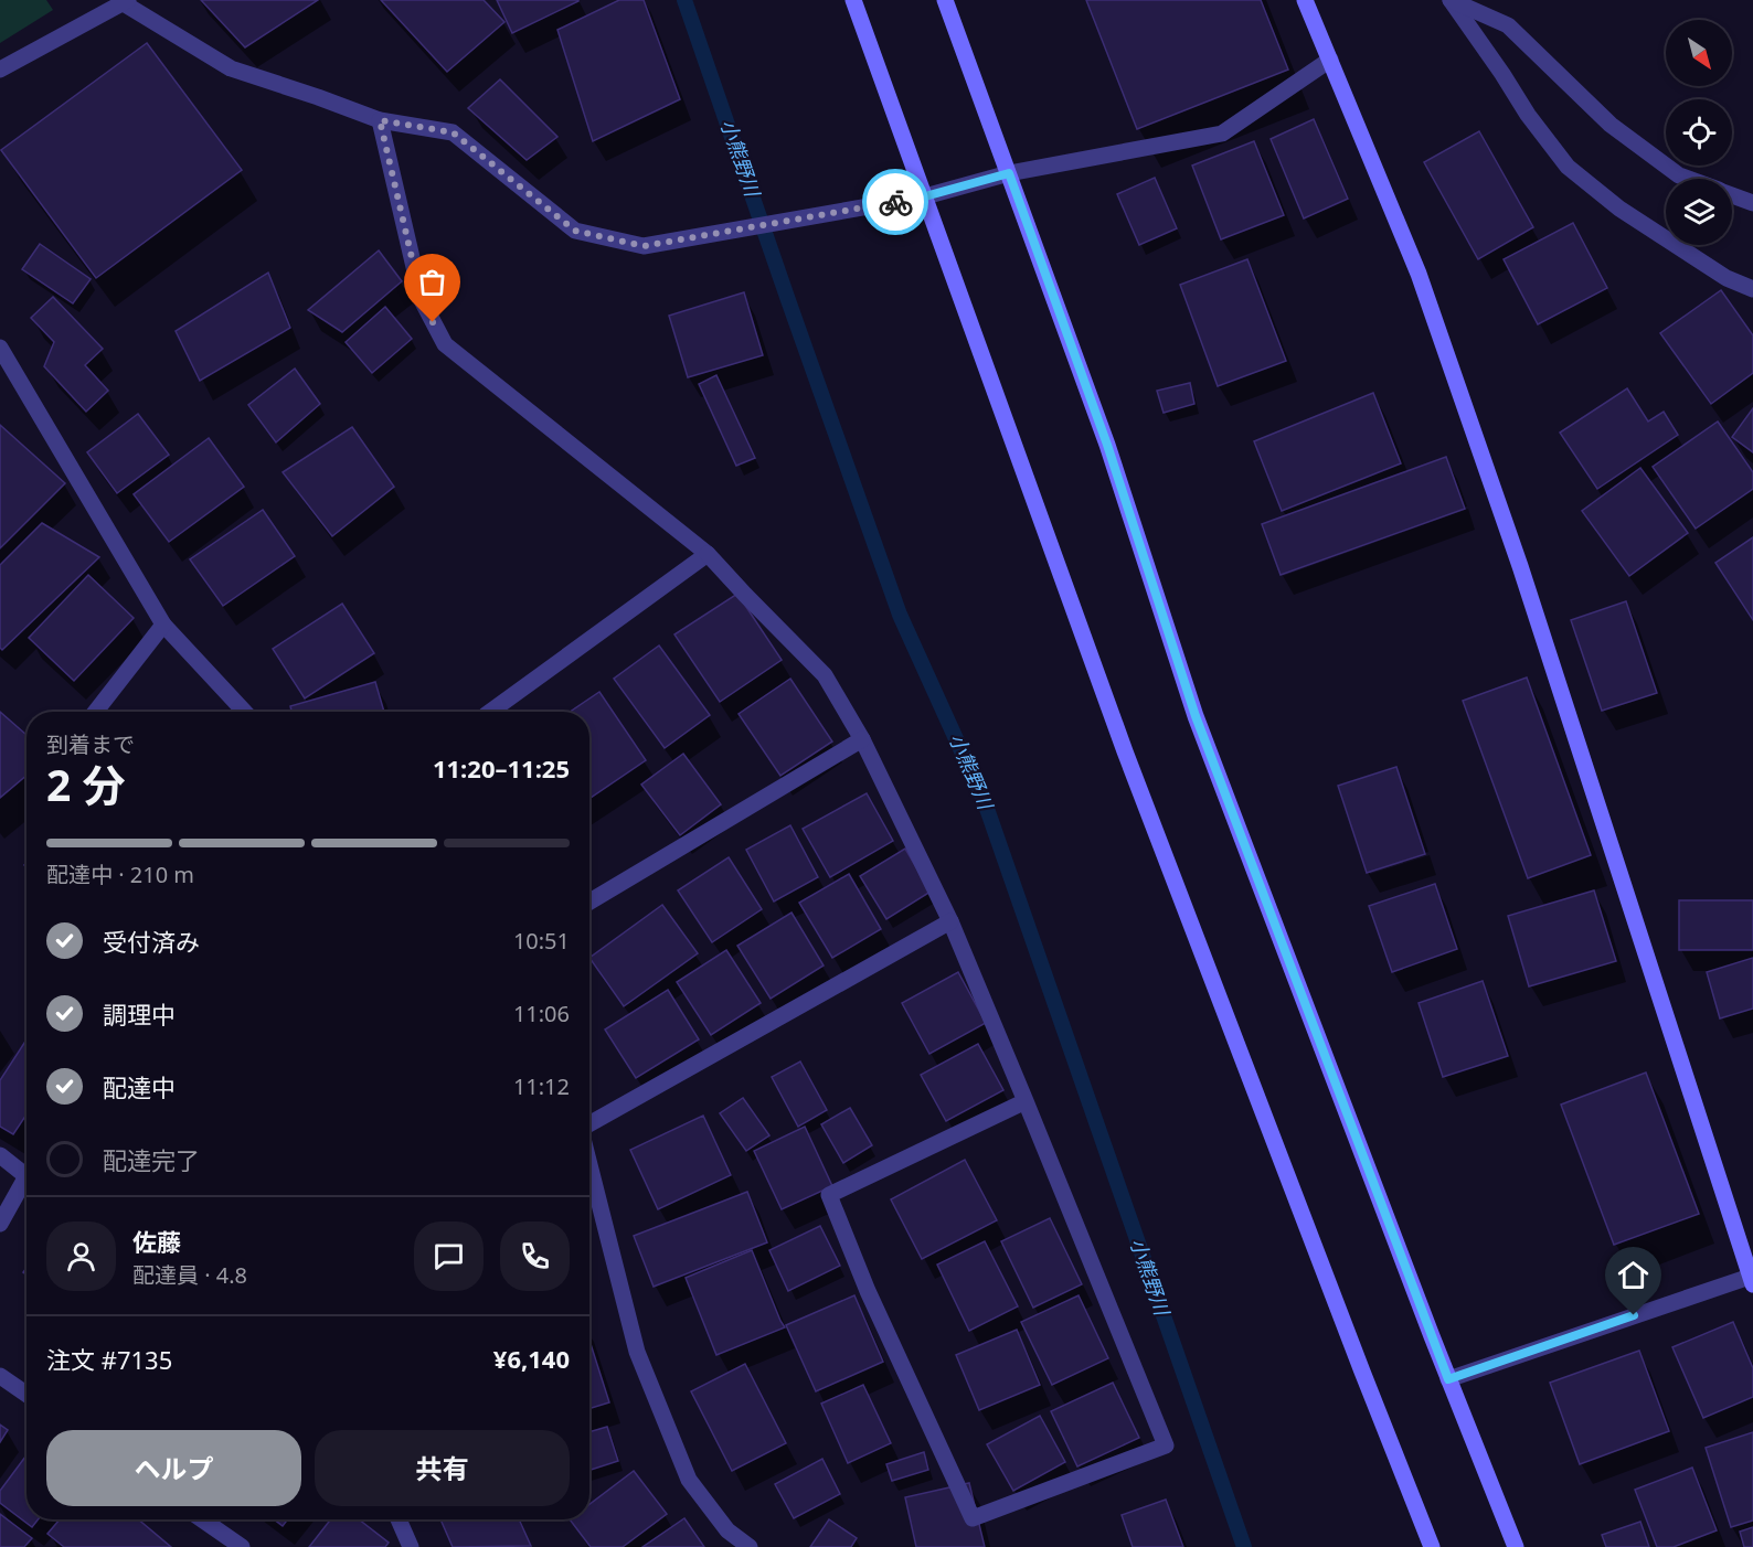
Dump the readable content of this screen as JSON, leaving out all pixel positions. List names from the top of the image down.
{
  "water": ["小熊野川"],
  "north": "bottom right",
  "page": {
    "heading": ["2 分", "到着まで", "11:20–11:25"],
    "panel": [
      "佐藤",
      "配達員 · 4.8",
      "注文 #7135",
      "¥6,140"
    ],
    "bar": "配達中 · 210 m",
    "list": [
      ["受付済み", "10:51"],
      ["調理中", "11:06"],
      ["配達中", "11:12"],
      "配達完了"
    ],
    "buttons": ["ヘルプ", "共有"]
  }
}
